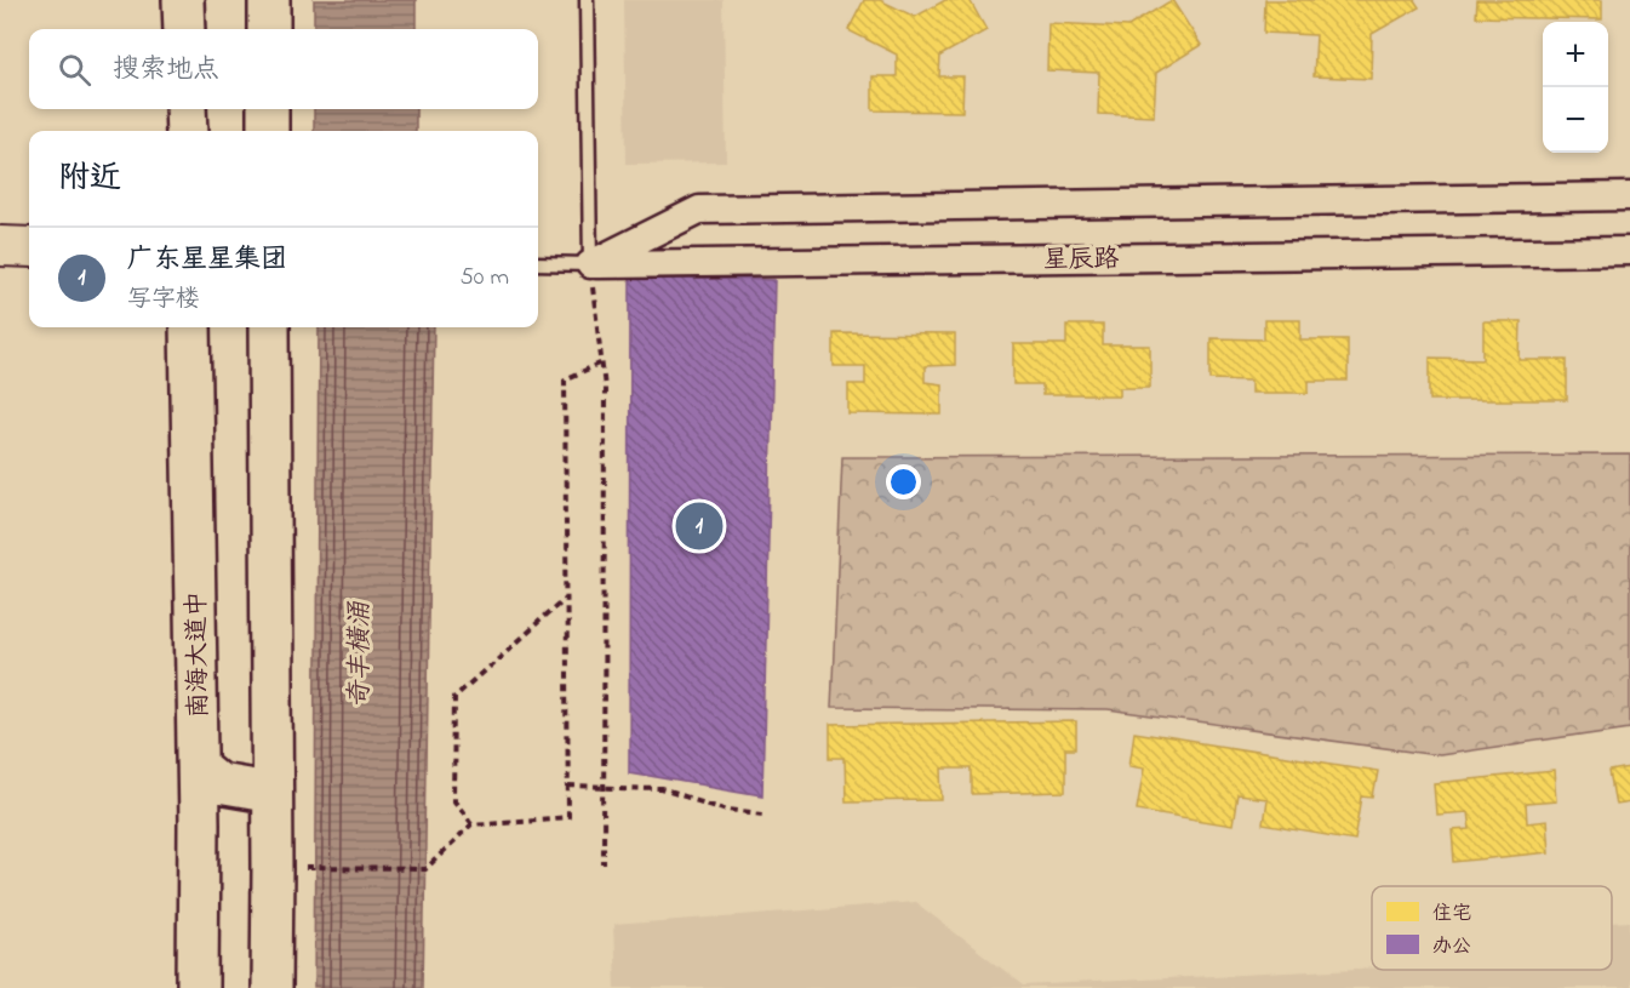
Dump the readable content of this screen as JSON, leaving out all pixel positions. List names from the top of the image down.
{
  "streets": {
    "highway": ["南海大道中"],
    "street": ["星辰路"]
  },
  "water": ["奇丰横涌"],
  "legend": ["住宅", "办公"],
  "page": {
    "map_buttons": ["+", "−"],
    "search": "搜索地点",
    "heading": "附近",
    "list": [
      {
        "mark": "1",
        "name": "广东星星集团",
        "note": "写字楼",
        "value": "50 m"
      }
    ],
    "pins": "1"
  }
}
